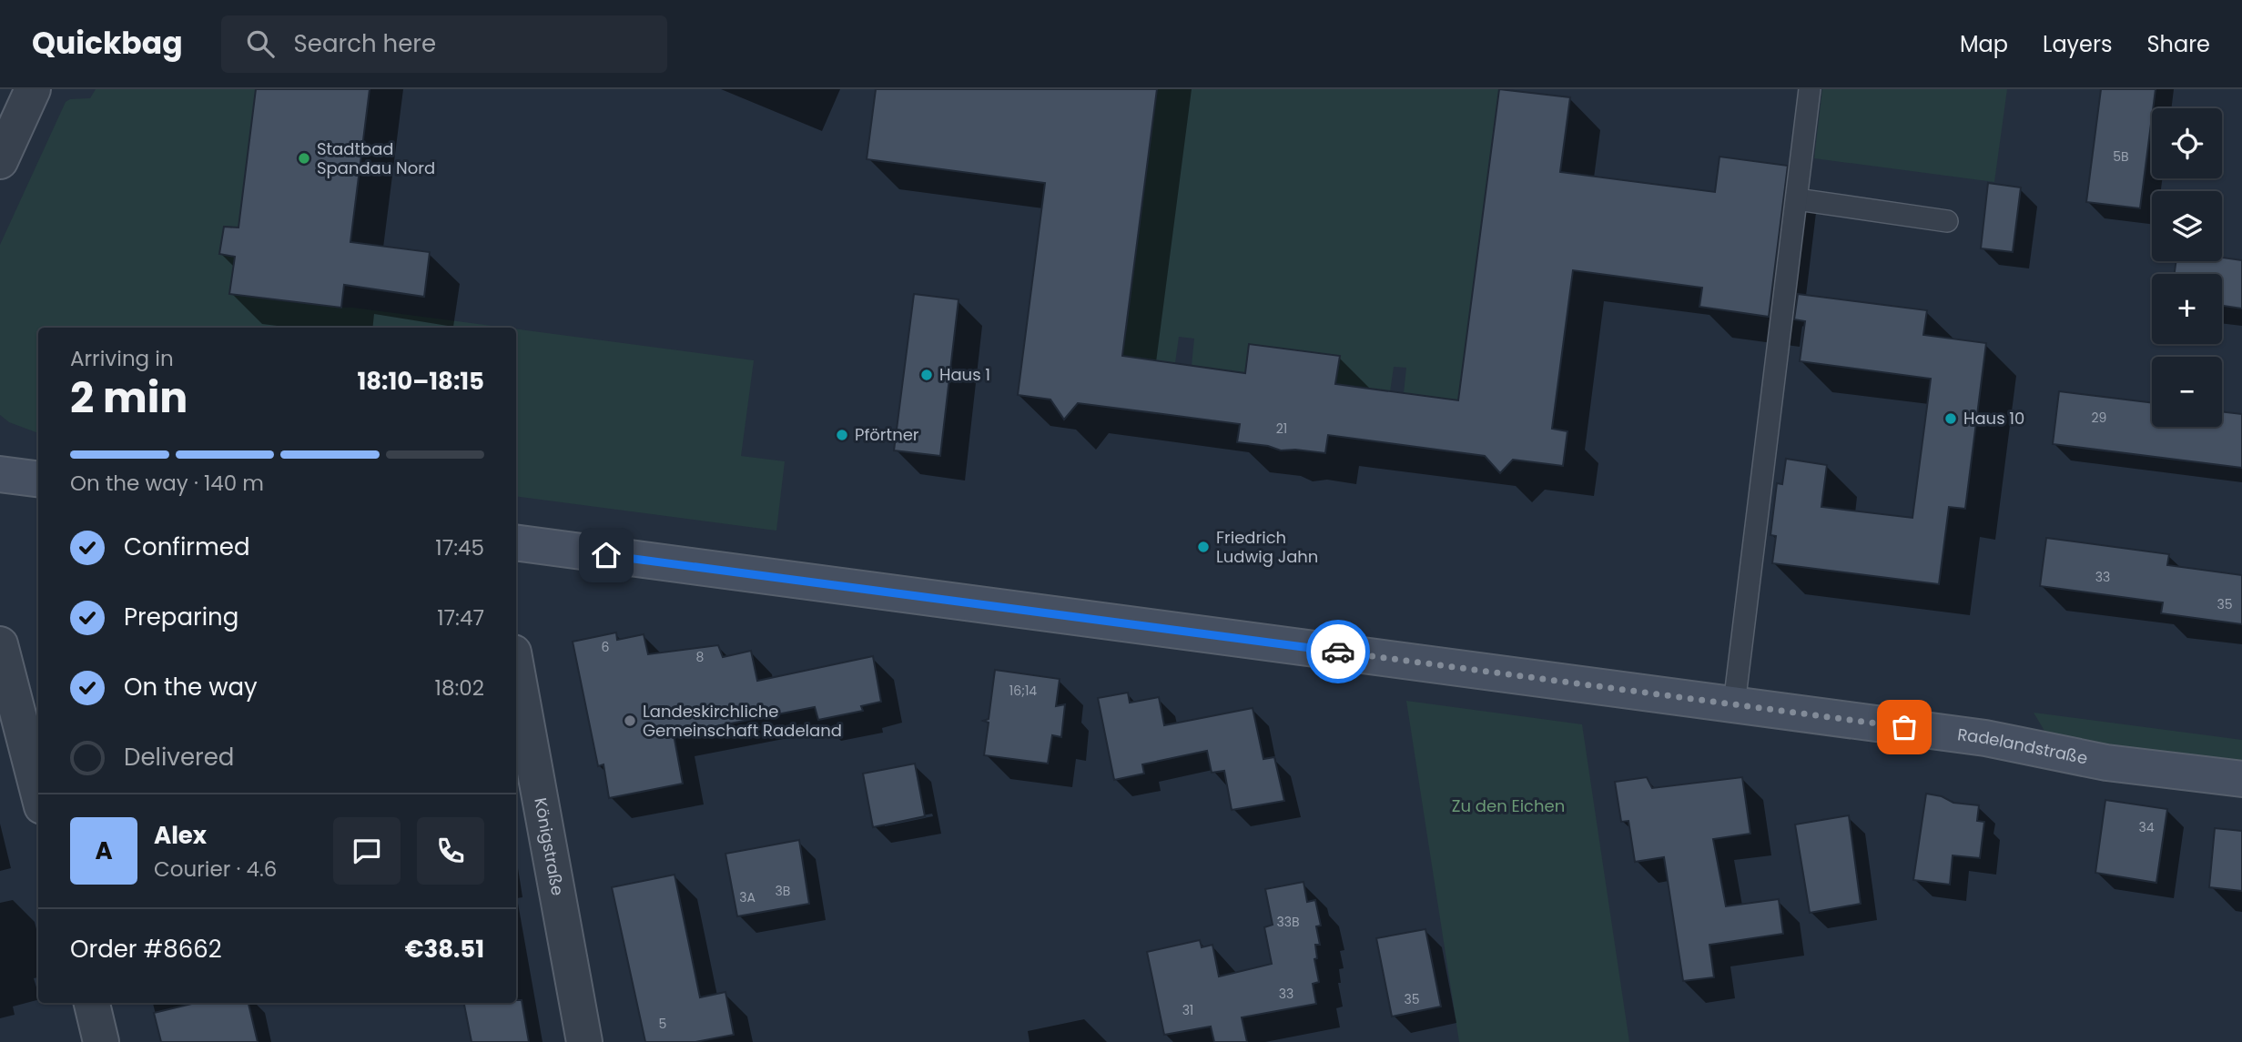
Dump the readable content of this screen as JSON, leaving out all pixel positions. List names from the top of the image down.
{
  "streets": {
    "street": ["Radelandstraße", "Königstraße"]
  },
  "parks": ["Zu den Eichen"],
  "places": [
    "Stadtbad Spandau Nord",
    "Haus 1",
    "Haus 10",
    "Pförtner",
    "Friedrich Ludwig Jahn",
    "Landeskirchliche Gemeinschaft Radeland"
  ],
  "house_numbers": [
    "5B",
    "29",
    "21",
    "33",
    "35",
    "6",
    "8",
    "16;14",
    "34",
    "3B",
    "3A",
    "33B",
    "33",
    "35",
    "31",
    "5"
  ],
  "page": {
    "header": "Quickbag",
    "search": "Search here",
    "nav": ["Map", "Layers", "Share"],
    "map_buttons": ["+", "−"],
    "heading": ["2 min", "Arriving in", "18:10–18:15"],
    "panel": [
      "Alex",
      "Courier · 4.6",
      "Order #8662",
      "€38.51"
    ],
    "bar": "On the way · 140 m",
    "list": [
      ["Confirmed", "17:45"],
      ["Preparing", "17:47"],
      ["On the way", "18:02"],
      "Delivered"
    ],
    "round": "A"
  }
}
